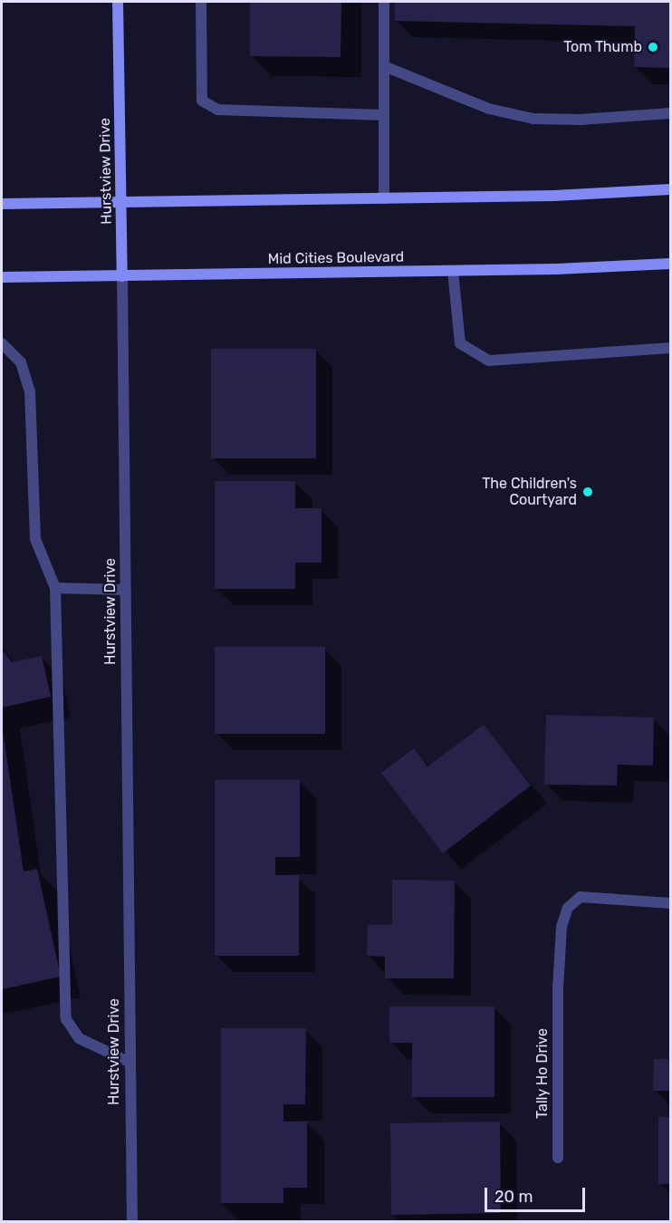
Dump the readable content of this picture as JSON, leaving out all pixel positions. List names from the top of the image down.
{
  "streets": {
    "main road": ["Hurstview Drive", "Mid Cities Boulevard"],
    "street": ["Tally Ho Drive"]
  },
  "crossings": [
    ["Hurstview Drive", "Mid Cities Boulevard"]
  ],
  "places": ["Tom Thumb", "The Children's Courtyard"],
  "scale_bar": "20 m"
}
